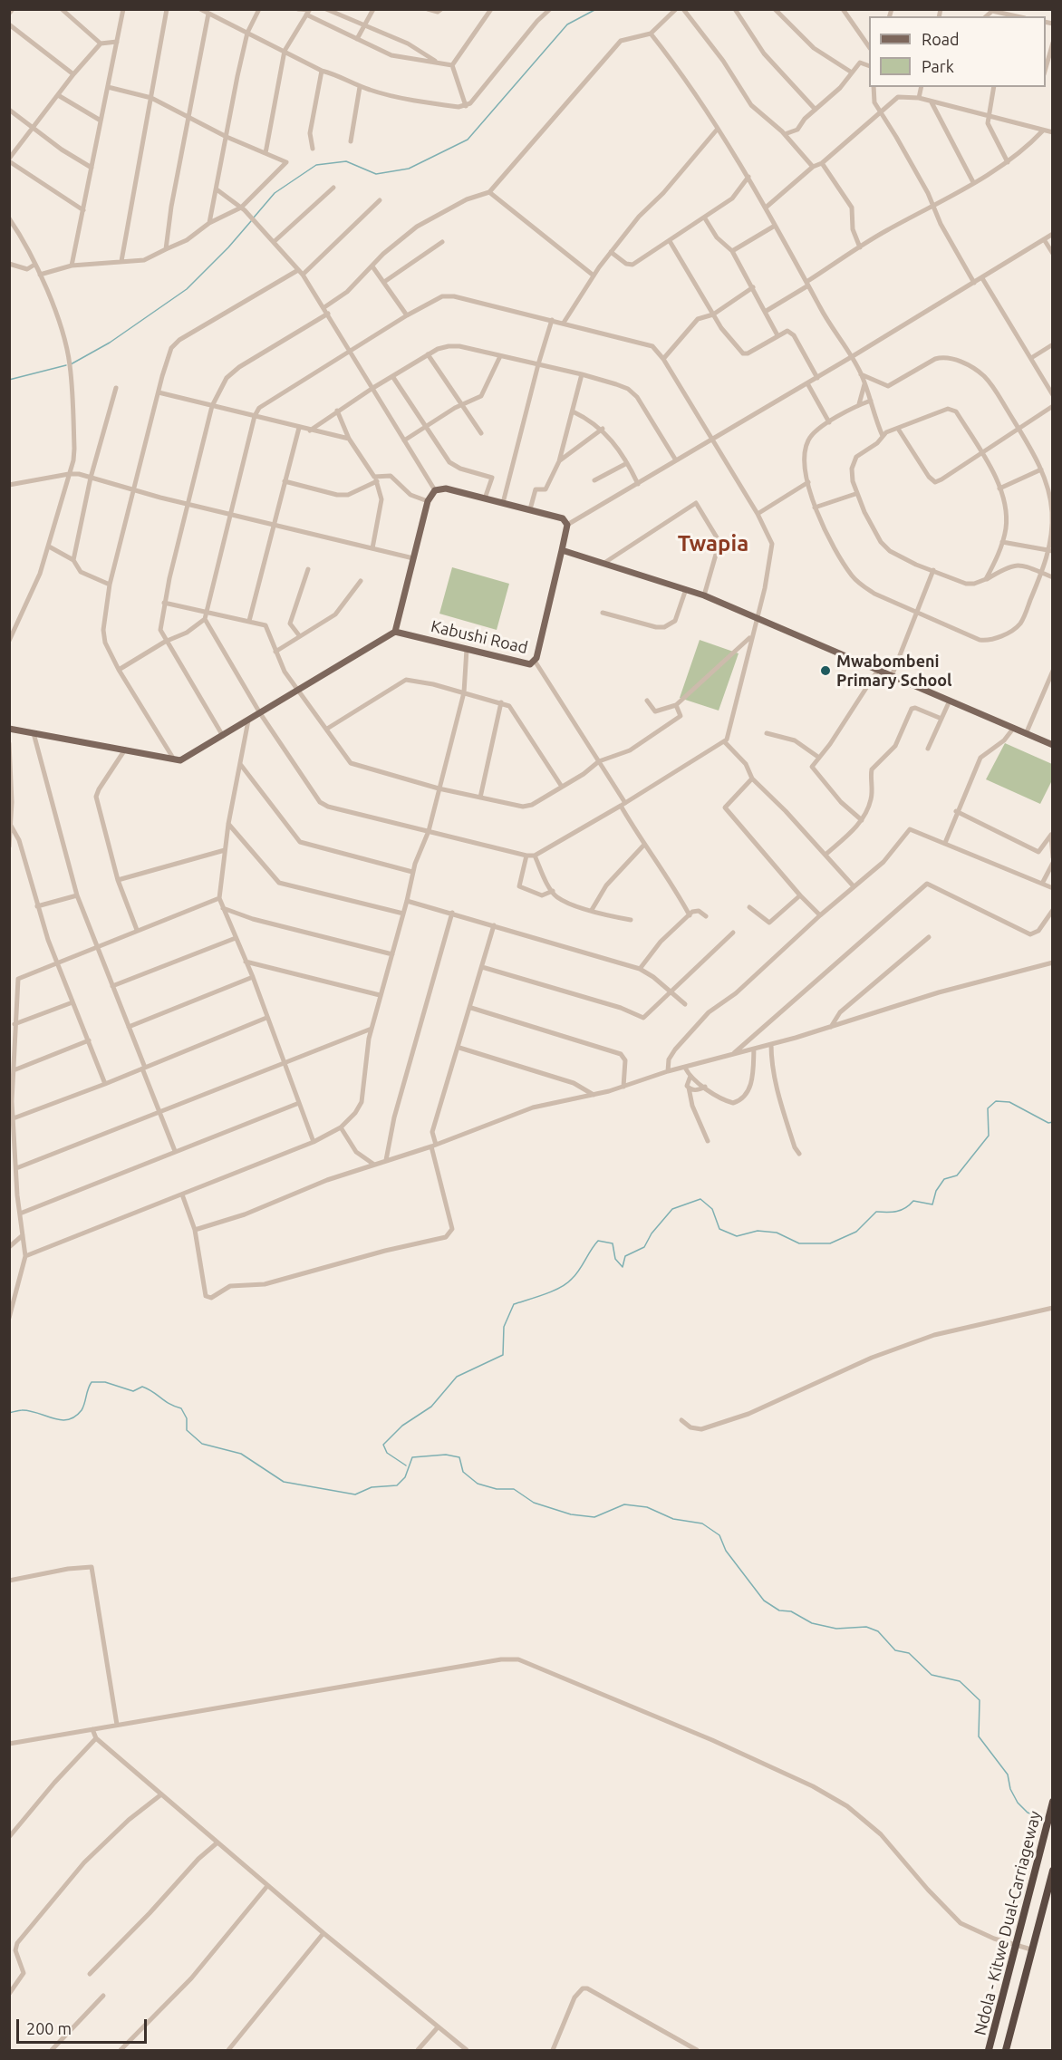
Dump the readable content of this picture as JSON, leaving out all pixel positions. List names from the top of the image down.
{
  "streets": {
    "highway": ["Ndola - Kitwe Dual-Carriageway"],
    "main road": ["Kabushi Road"]
  },
  "districts": ["Twapia"],
  "places": ["Mwabombeni Primary School"],
  "legend": ["Road", "Park"],
  "scale_bar": "200 m"
}
